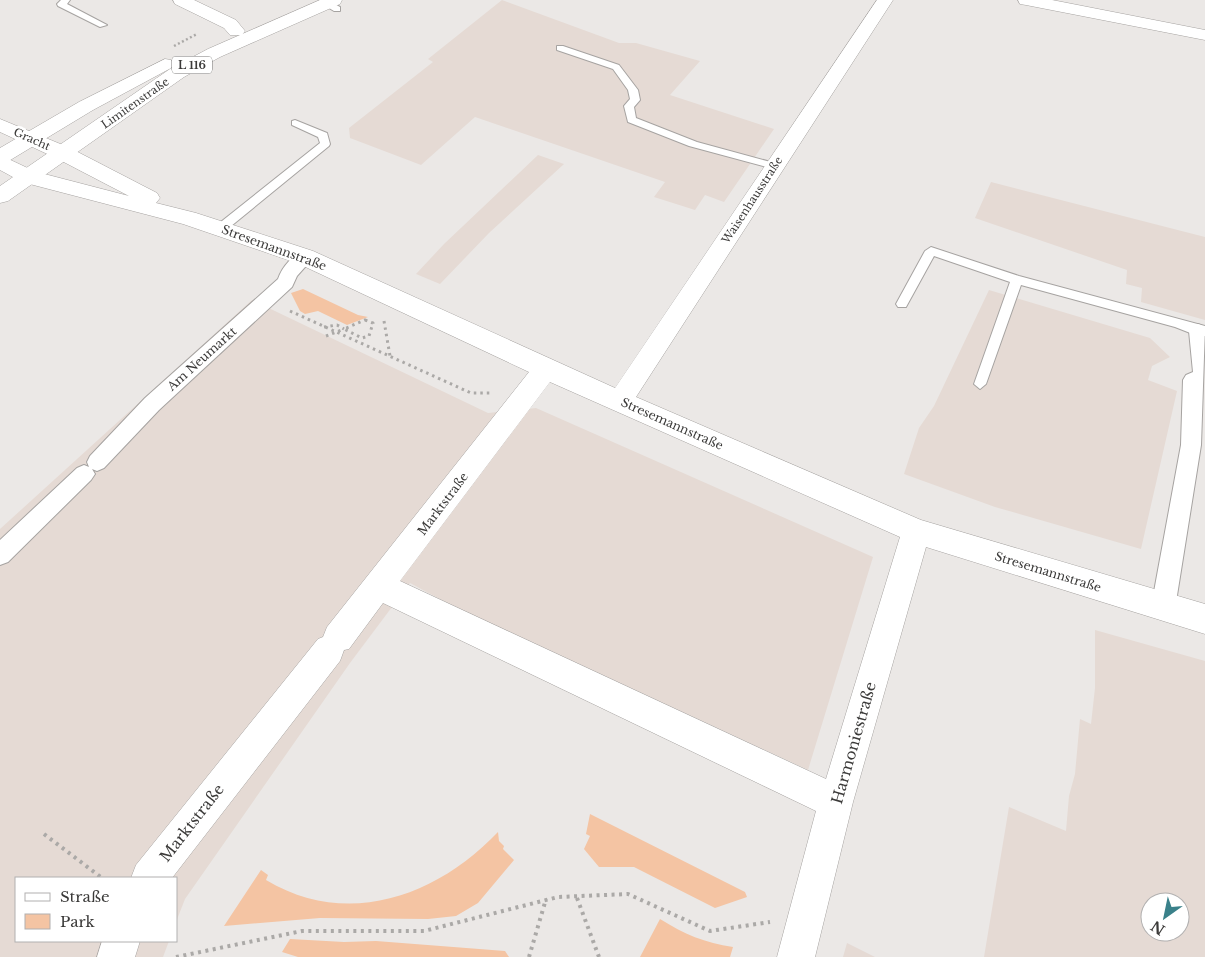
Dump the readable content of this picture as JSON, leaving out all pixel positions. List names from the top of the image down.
{
  "streets": {
    "street": [
      "L 116",
      "Limitenstraße",
      "Gracht",
      "Waisenhausstraße",
      "Stresemannstraße",
      "Am Neumarkt",
      "Marktstraße",
      "Harmoniestraße"
    ]
  },
  "crossings": [
    ["Limitenstraße", "Gracht"],
    ["Limitenstraße", "Stresemannstraße"],
    ["Gracht", "Stresemannstraße"],
    ["Waisenhausstraße", "Stresemannstraße"],
    ["Stresemannstraße", "Am Neumarkt"],
    ["Stresemannstraße", "Marktstraße"],
    ["Stresemannstraße", "Harmoniestraße"]
  ],
  "legend": ["Straße", "Park"],
  "north": "bottom left"
}
